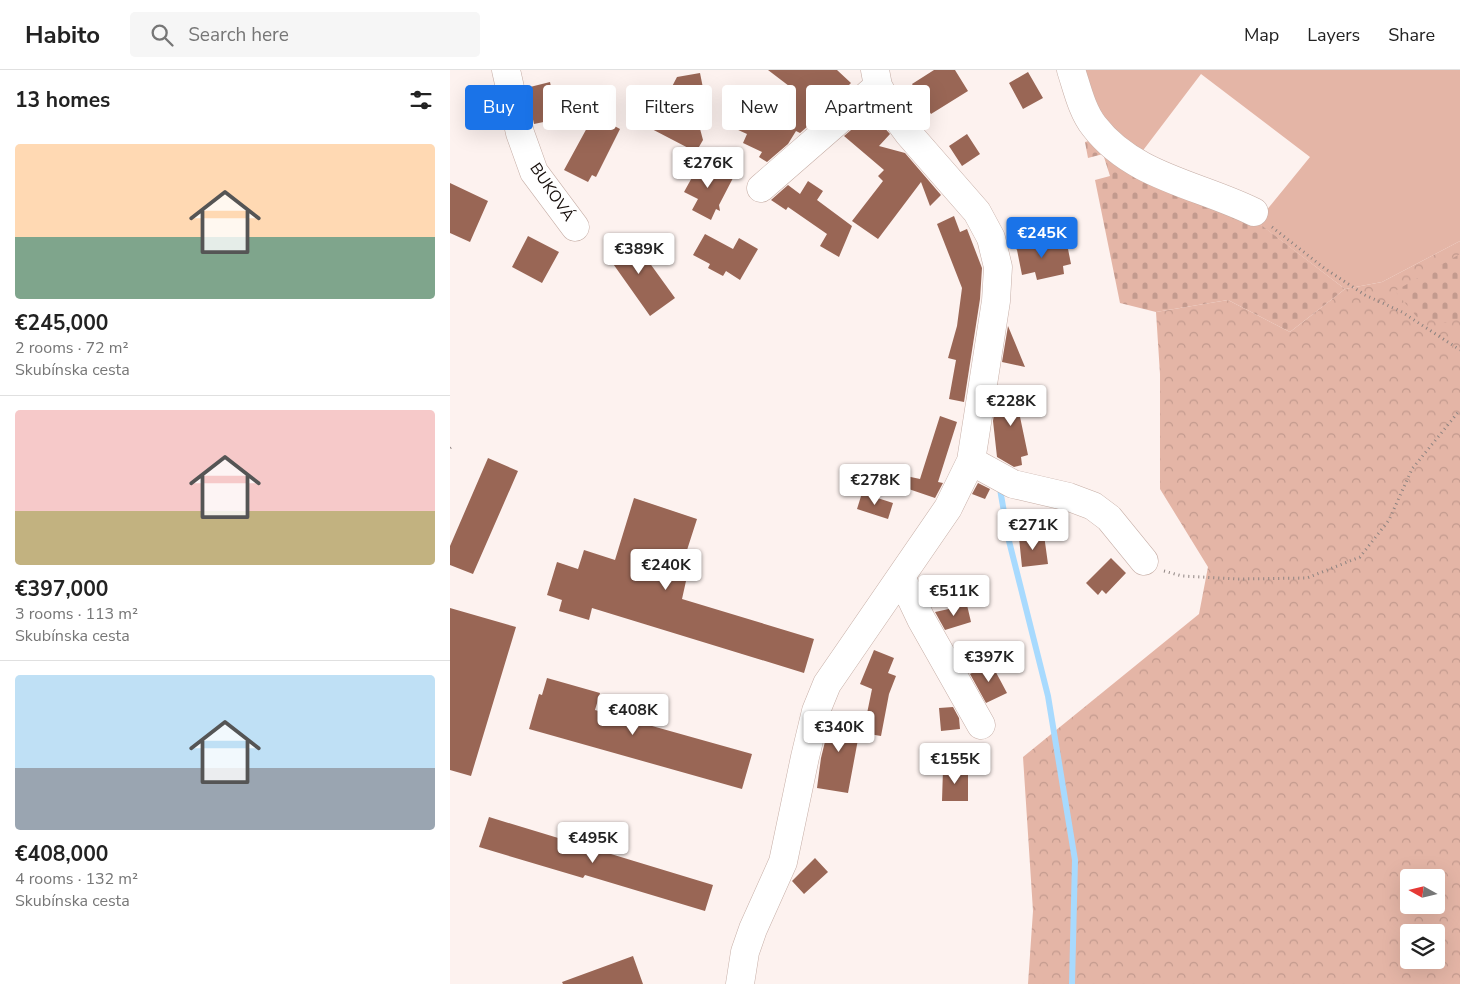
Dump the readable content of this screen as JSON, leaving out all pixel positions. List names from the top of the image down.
{
  "streets": {
    "street": ["BUKOVÁ"]
  },
  "north": "left",
  "page": {
    "header": "Habito",
    "search": "Search here",
    "nav": ["Map", "Layers", "Share"],
    "heading": "13 homes",
    "chip": [
      "Buy",
      "Rent",
      "Filters",
      "New",
      "Apartment"
    ],
    "list": [
      {
        "name": "€245,000",
        "note": "2 rooms · 72 m² · Skubínska cesta"
      },
      {
        "name": "€397,000",
        "note": "3 rooms · 113 m² · Skubínska cesta"
      },
      {
        "name": "€408,000",
        "note": "4 rooms · 132 m² · Skubínska cesta"
      }
    ],
    "price": [
      "€276K",
      "€245K",
      "€389K",
      "€228K",
      "€278K",
      "€271K",
      "€240K",
      "€511K",
      "€397K",
      "€408K",
      "€340K",
      "€155K",
      "€495K"
    ]
  }
}
